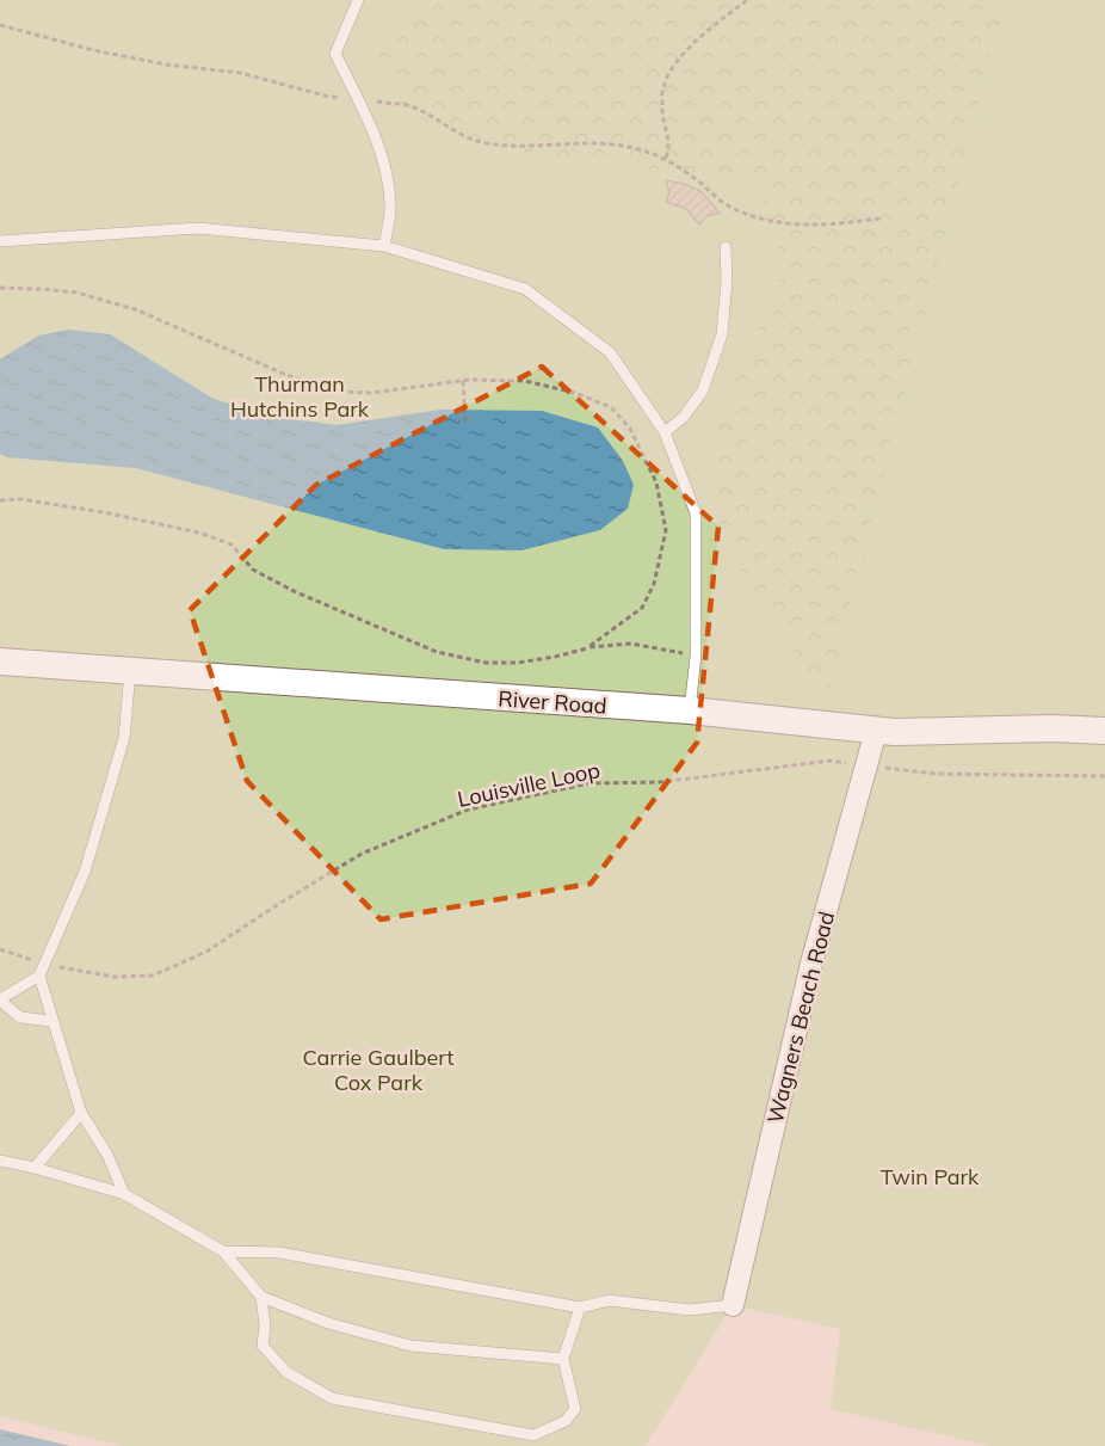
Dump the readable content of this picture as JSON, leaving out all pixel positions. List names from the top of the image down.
{
  "streets": {
    "street": ["River Road", "Wagners Beach Road"],
    "path": ["Louisville Loop"]
  },
  "crossings": [
    ["River Road", "Wagners Beach Road"],
    ["Louisville Loop", "Wagners Beach Road"]
  ],
  "parks": ["Thurman Hutchins Park", "Carrie Gaulbert Cox Park", "Twin Park"]
}
